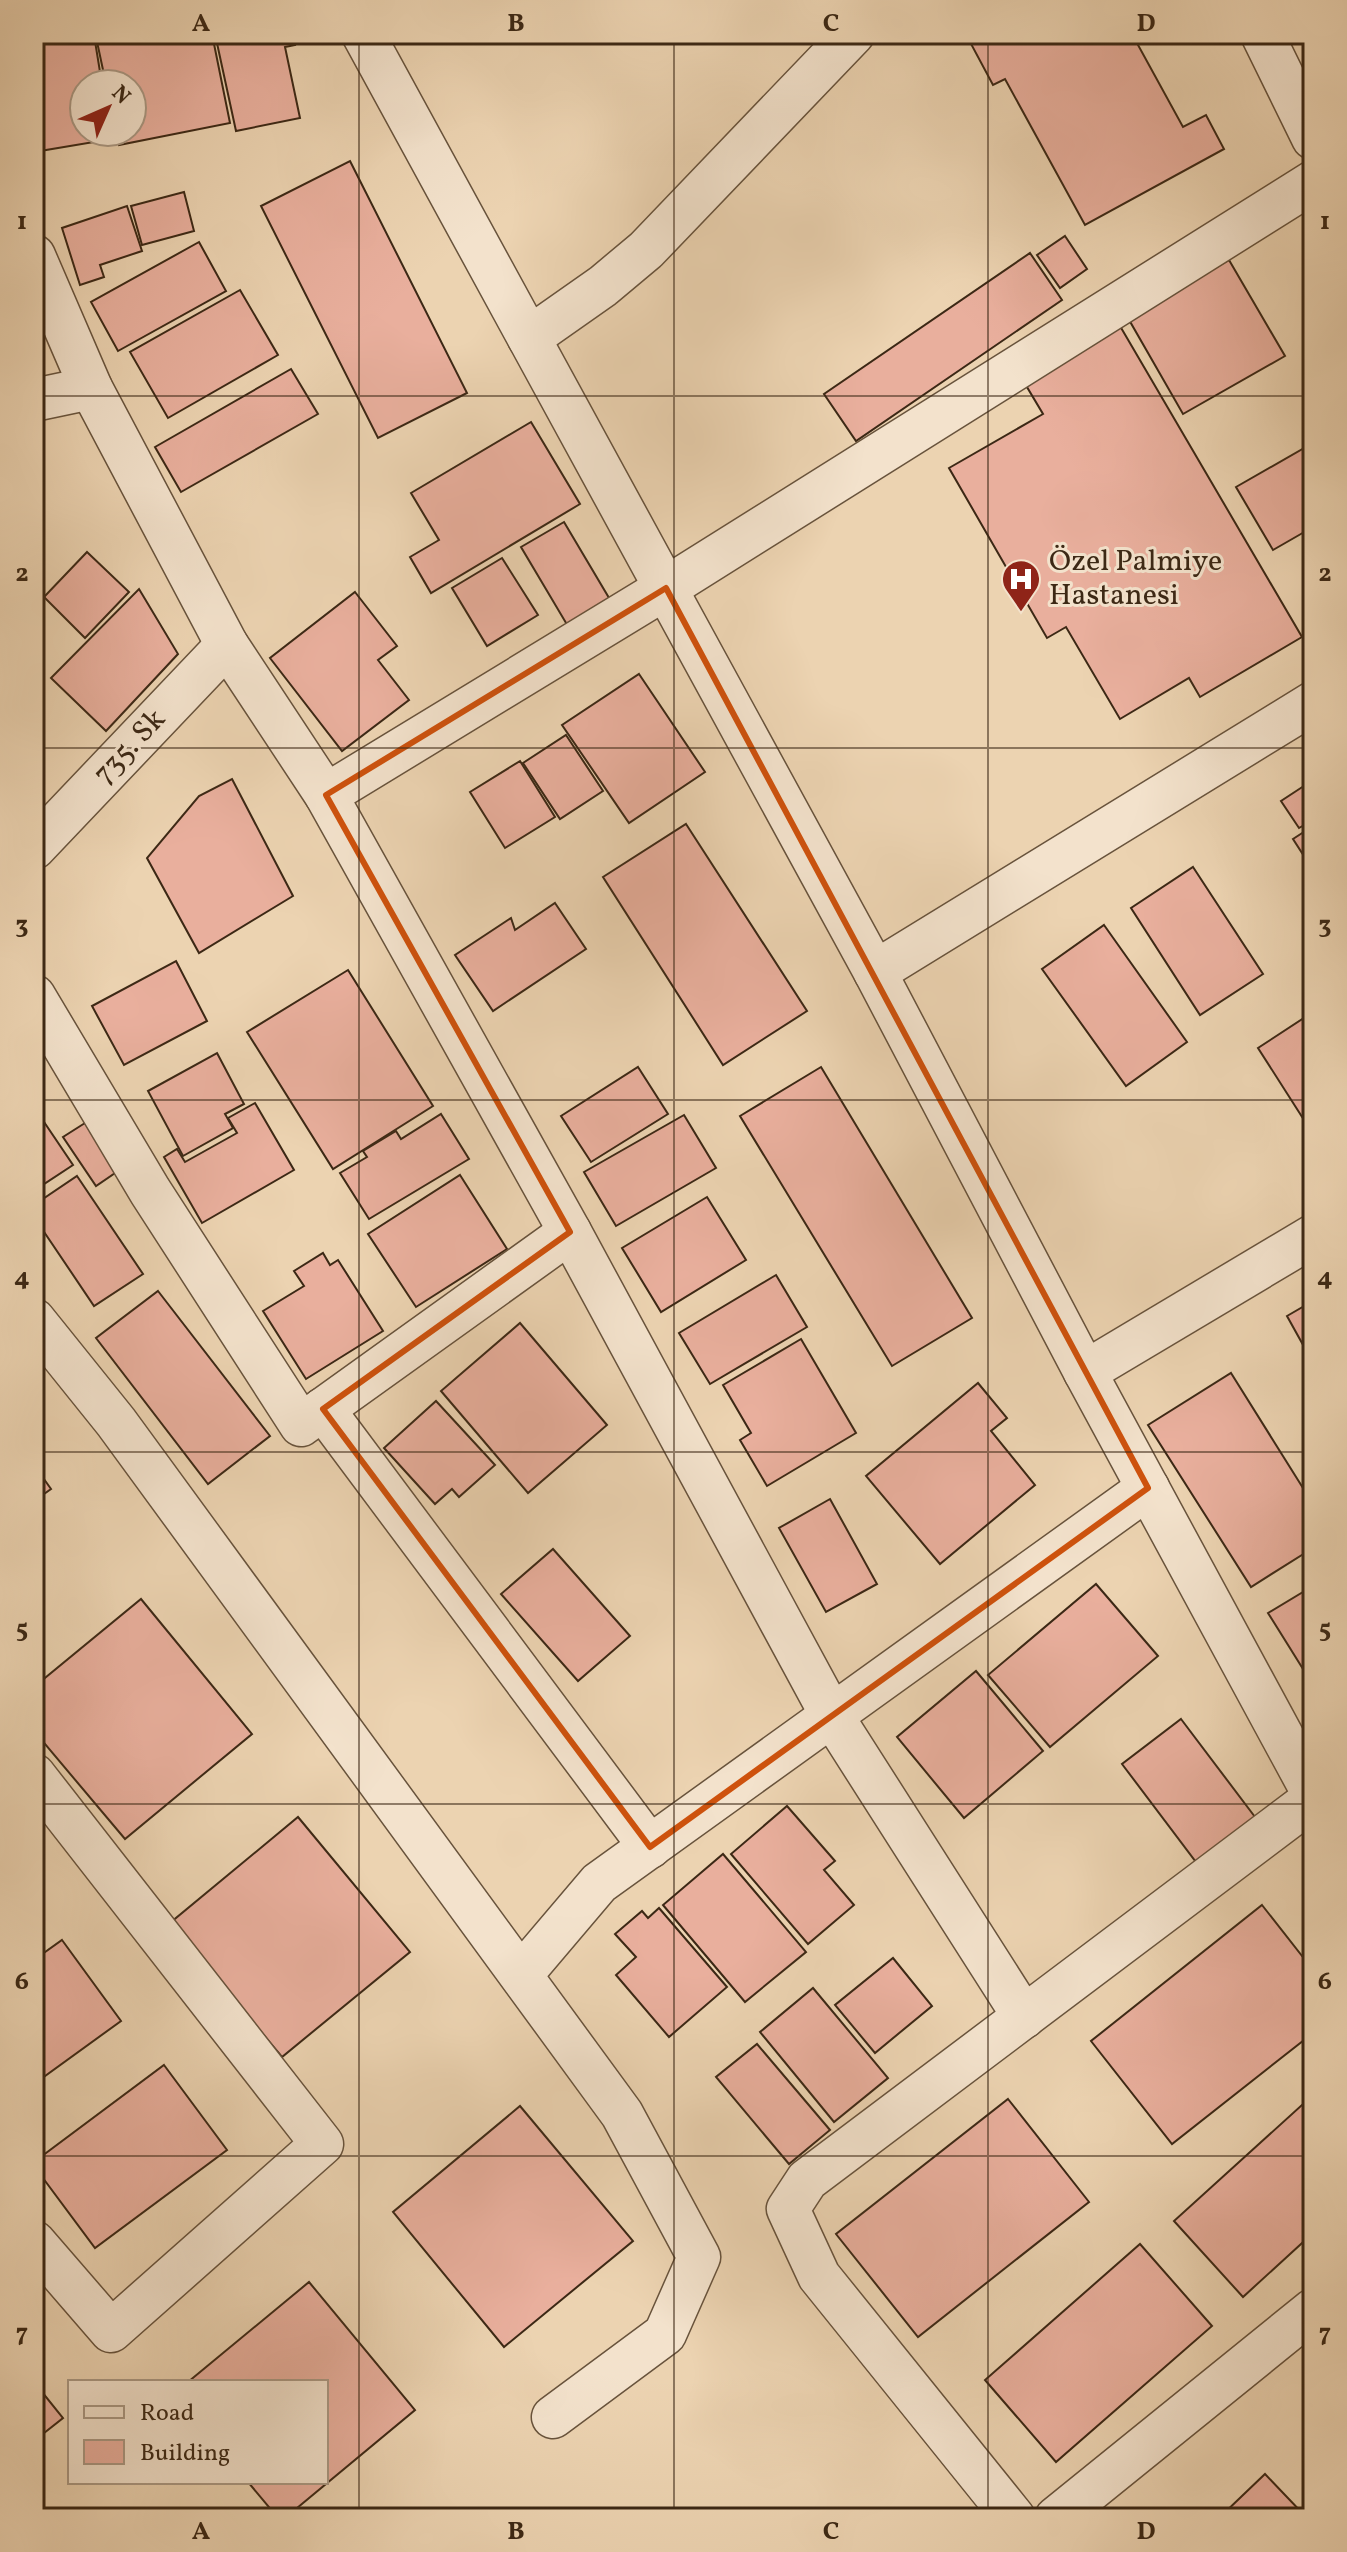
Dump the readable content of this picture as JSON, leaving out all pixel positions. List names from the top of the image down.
{
  "streets": {
    "street": ["735. Sk"]
  },
  "places": {
    "hospital": ["Özel Palmiye Hastanesi"]
  },
  "legend": ["Road", "Building"],
  "north": "top right",
  "grid": {
    "columns": [
      "A",
      "B",
      "C",
      "D"
    ],
    "rows": [
      "1",
      "2",
      "3",
      "4",
      "5",
      "6",
      "7"
    ]
  }
}
